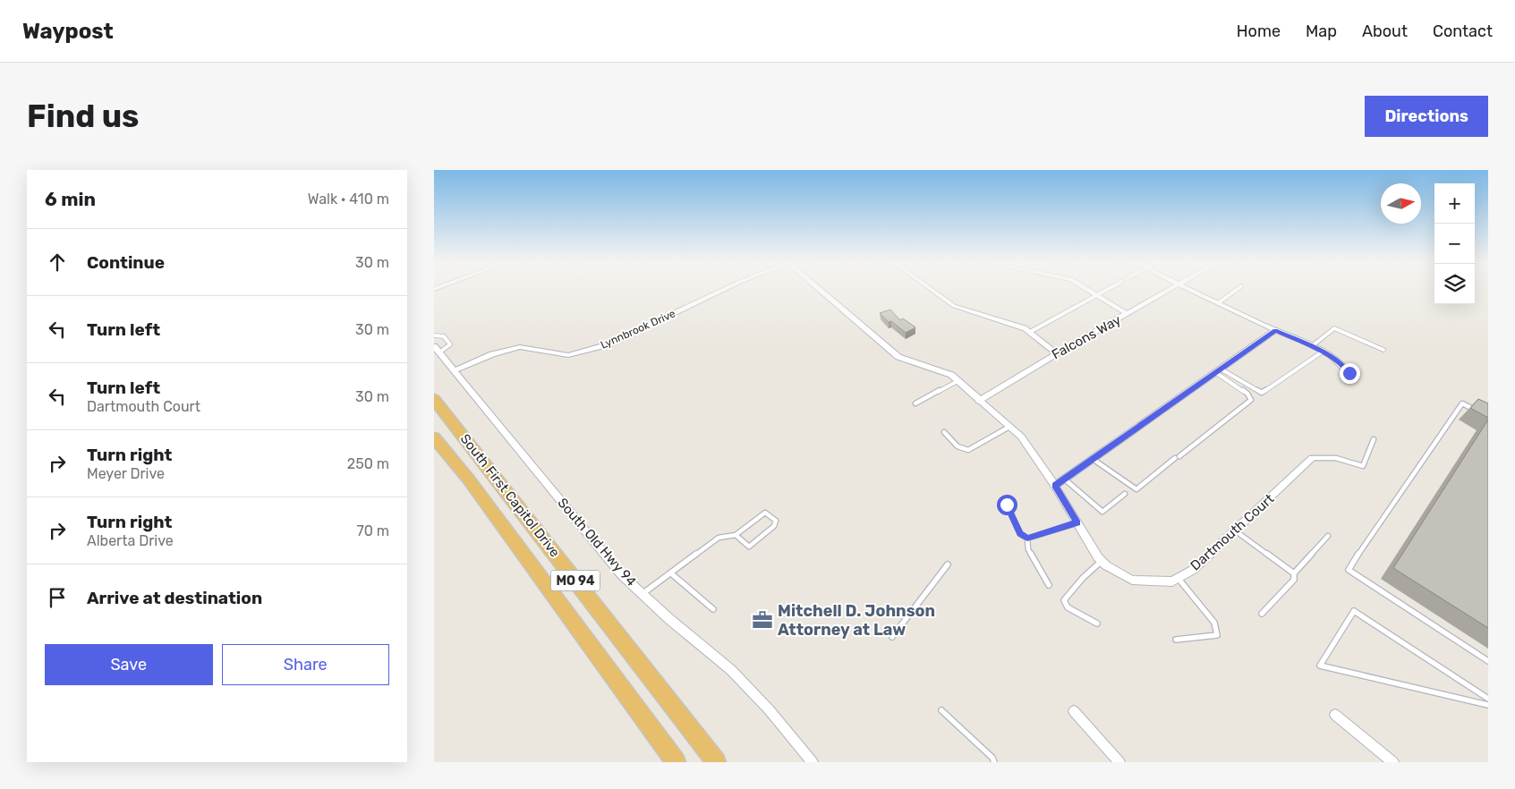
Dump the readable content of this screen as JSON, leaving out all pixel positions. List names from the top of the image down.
{
  "streets": {
    "highway": ["South First Capitol Drive", "MO 94"],
    "street": [
      "Lynnbrook Drive",
      "Falcons Way",
      "Dartmouth Court",
      "South Old Hwy 94"
    ]
  },
  "crossings": [
    ["Lynnbrook Drive", "South Old Hwy 94"],
    ["Falcons Way", "Dartmouth Court"]
  ],
  "places": {
    "office": ["Mitchell D. Johnson Attorney at Law"]
  },
  "north": "right",
  "page": {
    "header": "Waypost",
    "nav": [
      "Home",
      "Map",
      "About",
      "Contact"
    ],
    "buttons": [
      "Directions",
      ["Save", "Share"]
    ],
    "title": "Find us",
    "heading": ["6 min", "Walk · 410 m"],
    "map_buttons": ["+", "−"],
    "list": [
      ["Continue", "30 m"],
      ["Turn left", "30 m"],
      ["Turn left", "Dartmouth Court", "30 m"],
      ["Turn right", "Meyer Drive", "250 m"],
      ["Turn right", "Alberta Drive", "70 m"],
      "Arrive at destination"
    ]
  }
}
